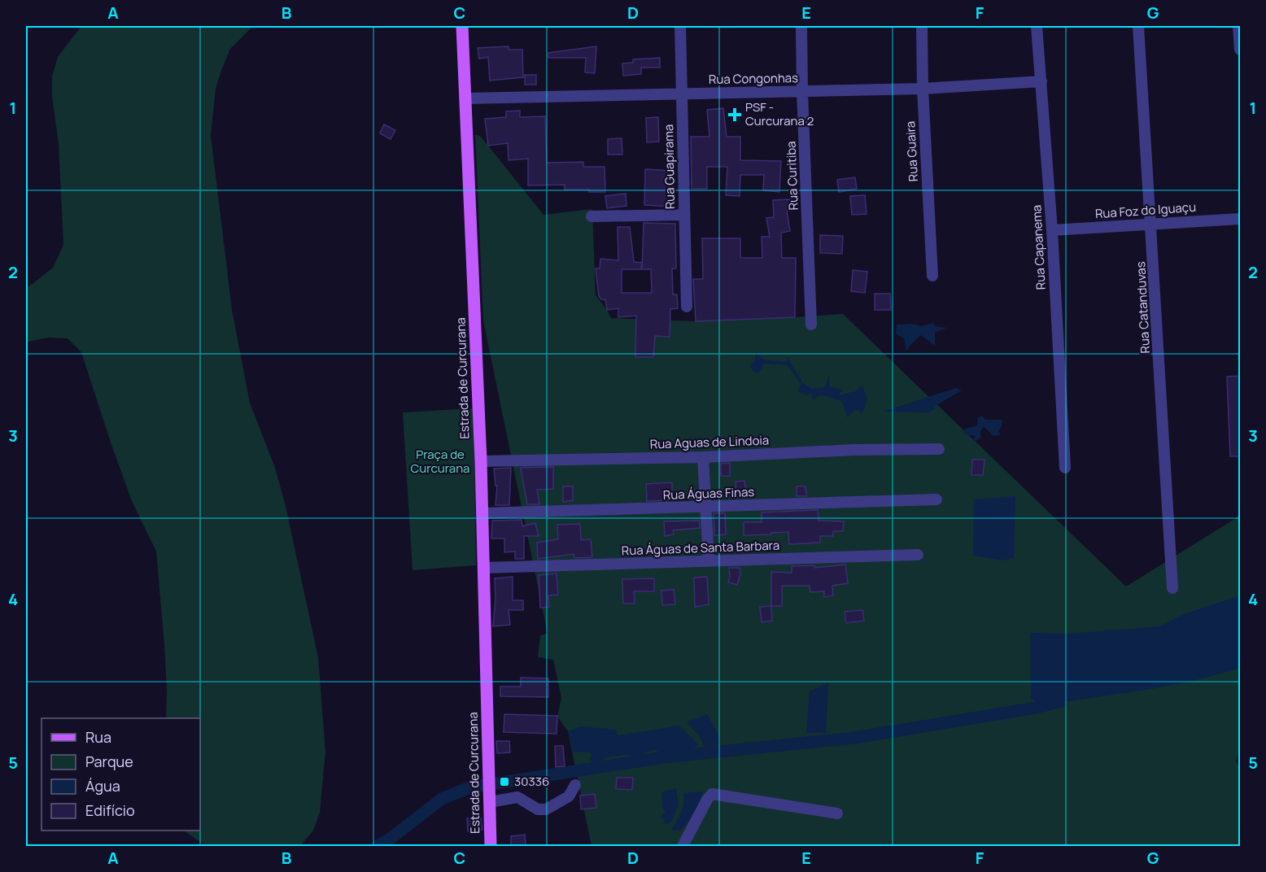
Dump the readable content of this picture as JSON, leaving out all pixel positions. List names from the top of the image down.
{
  "streets": {
    "main road": ["Estrada de Curcurana"],
    "street": [
      "Rua Congonhas",
      "Rua Guaira",
      "Rua Guapirama",
      "Rua Curitiba",
      "Rua Foz do Iguaçu",
      "Rua Capanema",
      "Rua Catanduvas",
      "Rua Aguas de Lindoia",
      "Rua Águas Finas",
      "Rua Águas de Santa Barbara"
    ]
  },
  "crossings": [
    ["Rua Congonhas", "Rua Guaira"],
    ["Rua Congonhas", "Rua Guapirama"],
    ["Rua Congonhas", "Rua Curitiba"],
    ["Rua Congonhas", "Rua Capanema"],
    ["Rua Congonhas", "Estrada de Curcurana"],
    ["Rua Foz do Iguaçu", "Rua Capanema"],
    ["Rua Foz do Iguaçu", "Rua Catanduvas"],
    ["Estrada de Curcurana", "Rua Aguas de Lindoia"],
    ["Estrada de Curcurana", "Rua Águas Finas"],
    ["Estrada de Curcurana", "Rua Águas de Santa Barbara"]
  ],
  "parks": ["Praça de Curcurana"],
  "places": {
    "health": ["PSF - Curcurana 2"],
    "transit": ["30336"]
  },
  "legend": [
    "Rua",
    "Parque",
    "Água",
    "Edifício"
  ],
  "grid": {
    "columns": [
      "A",
      "B",
      "C",
      "D",
      "E",
      "F",
      "G"
    ],
    "rows": [
      "1",
      "2",
      "3",
      "4",
      "5"
    ]
  }
}
